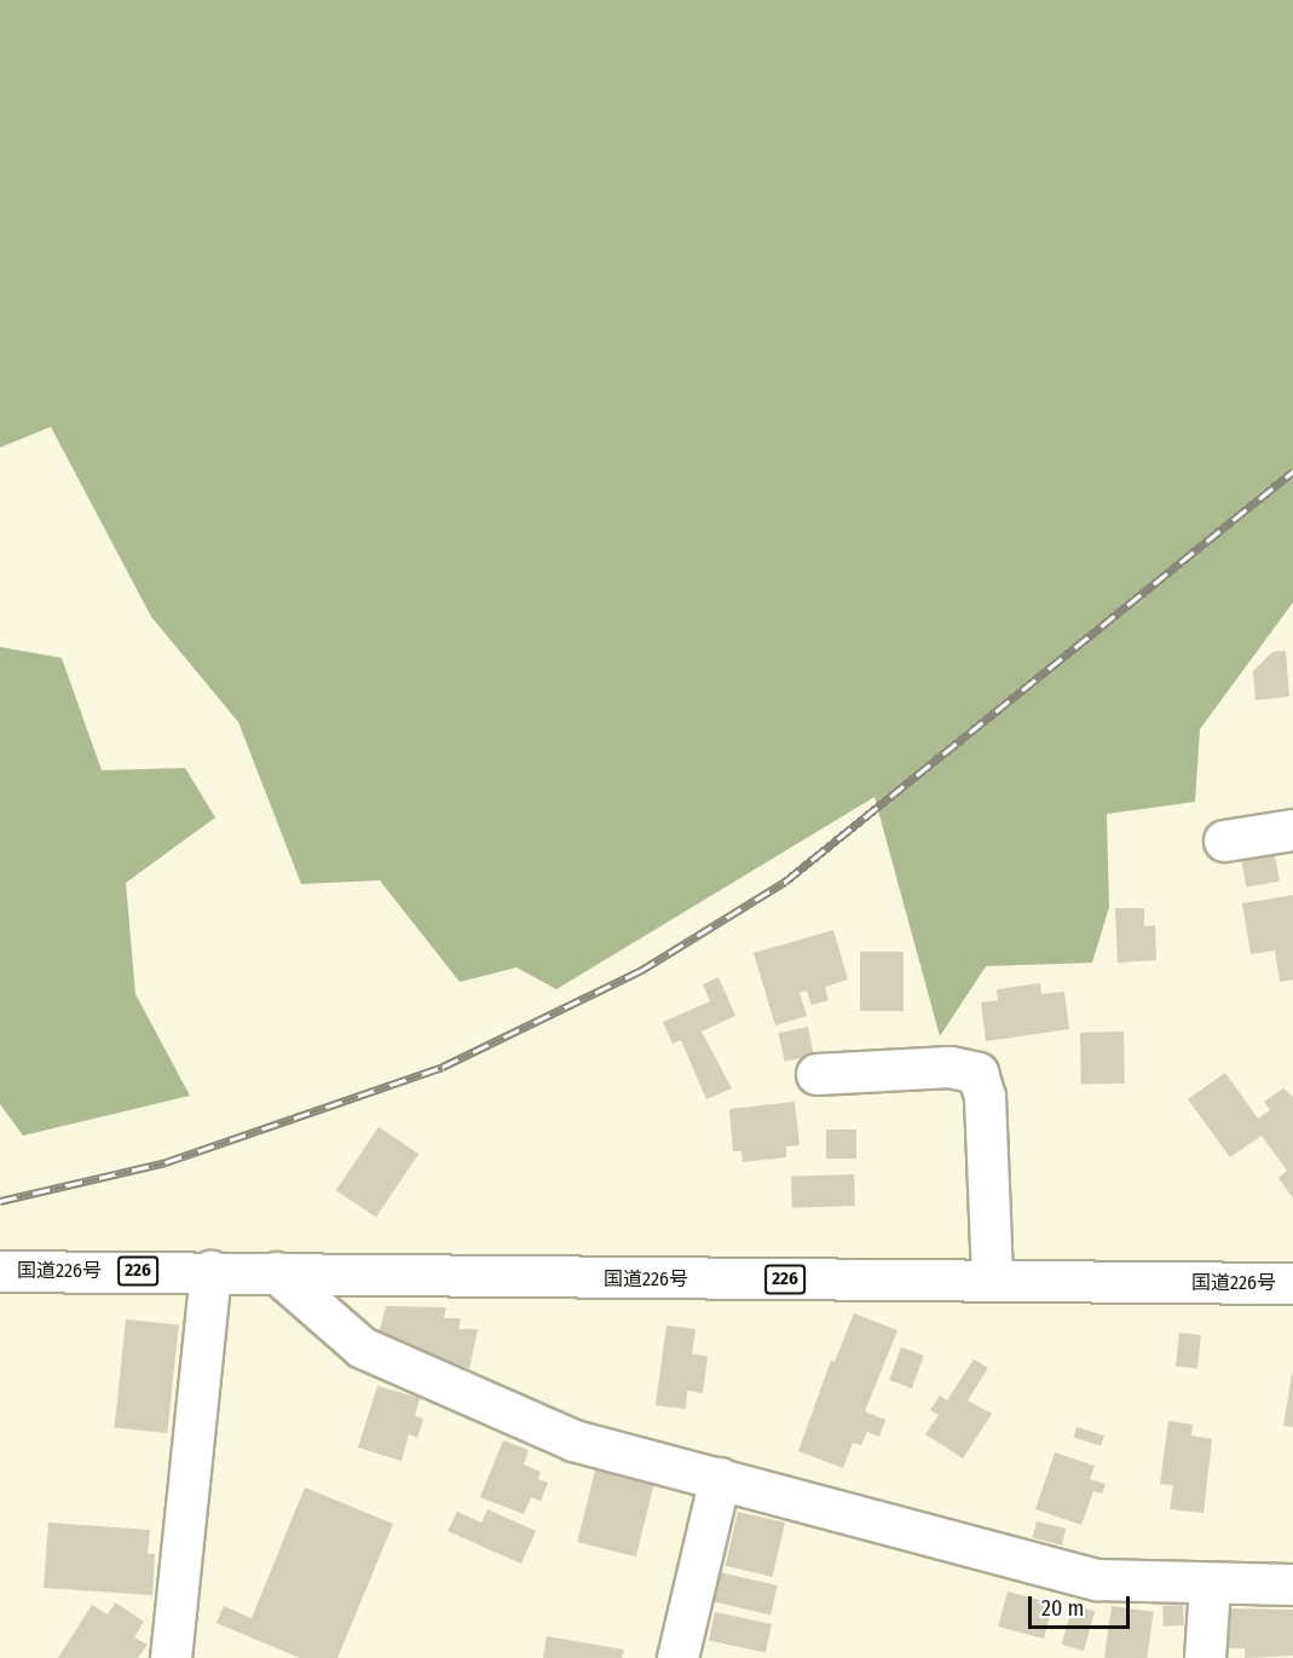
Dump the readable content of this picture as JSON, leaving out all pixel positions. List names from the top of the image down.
{
  "streets": {
    "main road": ["国道226号", "226"]
  },
  "scale_bar": "20 m"
}
